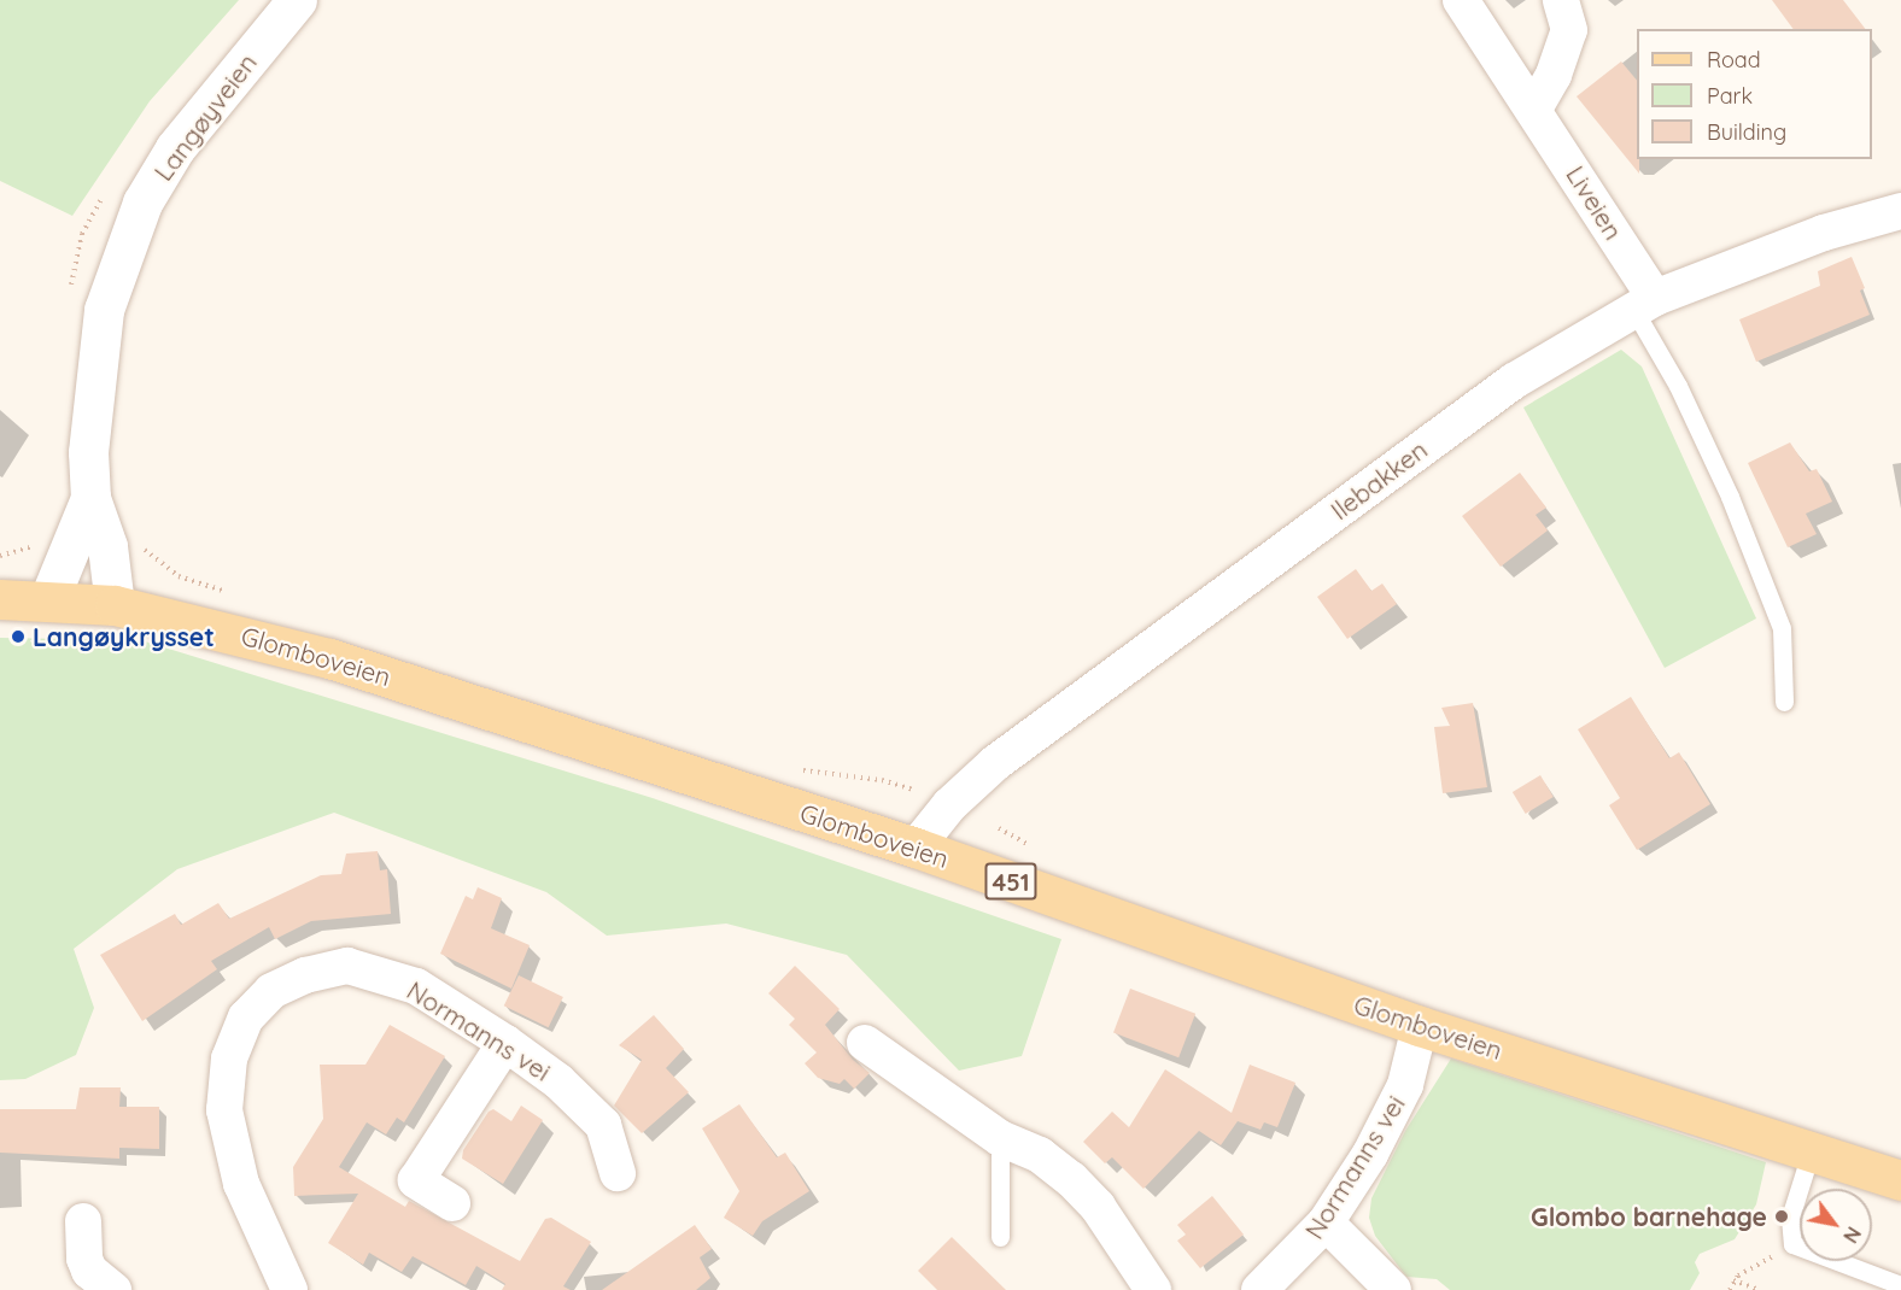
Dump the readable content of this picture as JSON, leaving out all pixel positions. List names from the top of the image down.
{
  "streets": {
    "main road": ["Langøyveien", "Glomboveien", "451"],
    "street": ["Liveien", "Ilebakken", "Normanns vei"]
  },
  "crossings": [
    ["Langøyveien", "Glomboveien"],
    ["Liveien", "Ilebakken"],
    ["Ilebakken", "Glomboveien"],
    ["Glomboveien", "Normanns vei"]
  ],
  "places": ["Langøykrysset", "Glombo barnehage"],
  "legend": ["Road", "Park", "Building"],
  "north": "bottom right"
}
